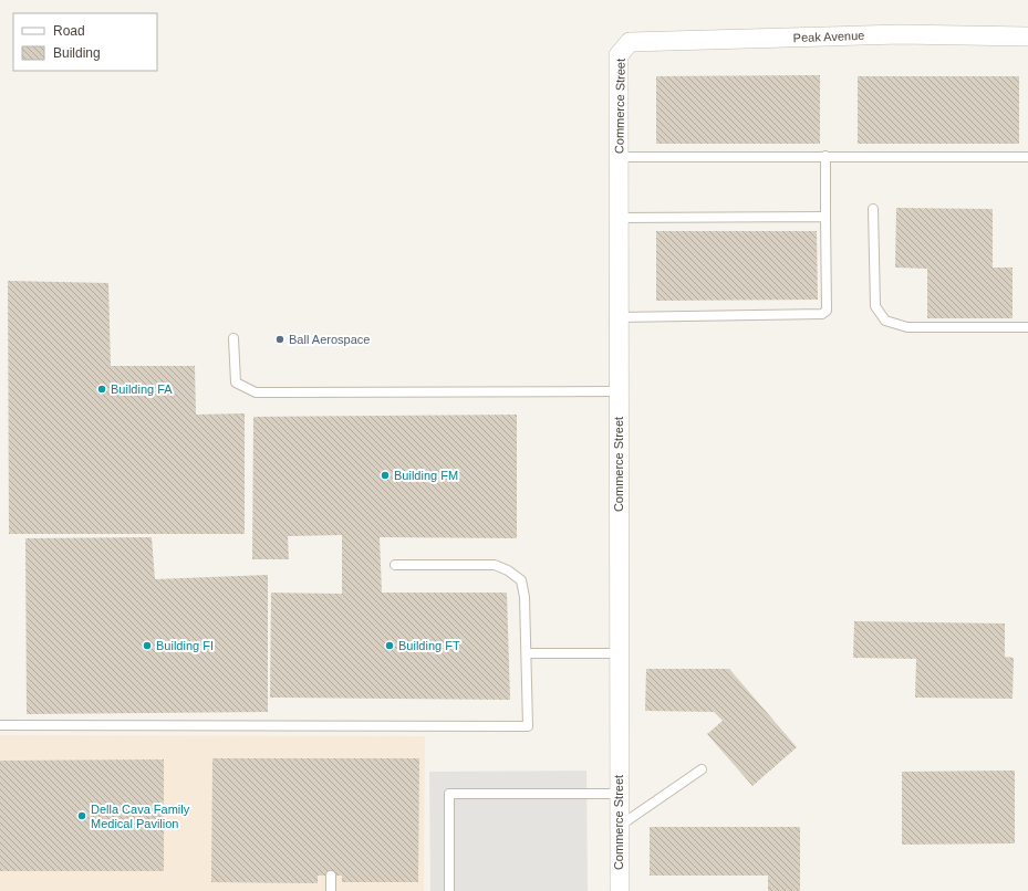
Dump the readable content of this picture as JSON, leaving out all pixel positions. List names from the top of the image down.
{
  "streets": {
    "street": ["Peak Avenue", "Commerce Street"]
  },
  "crossings": [
    ["Peak Avenue", "Commerce Street"]
  ],
  "places": [
    "Ball Aerospace",
    "Building FA",
    "Building FM",
    "Building FI",
    "Building FT",
    "Della Cava Family Medical Pavilion"
  ],
  "legend": ["Road", "Building"]
}
